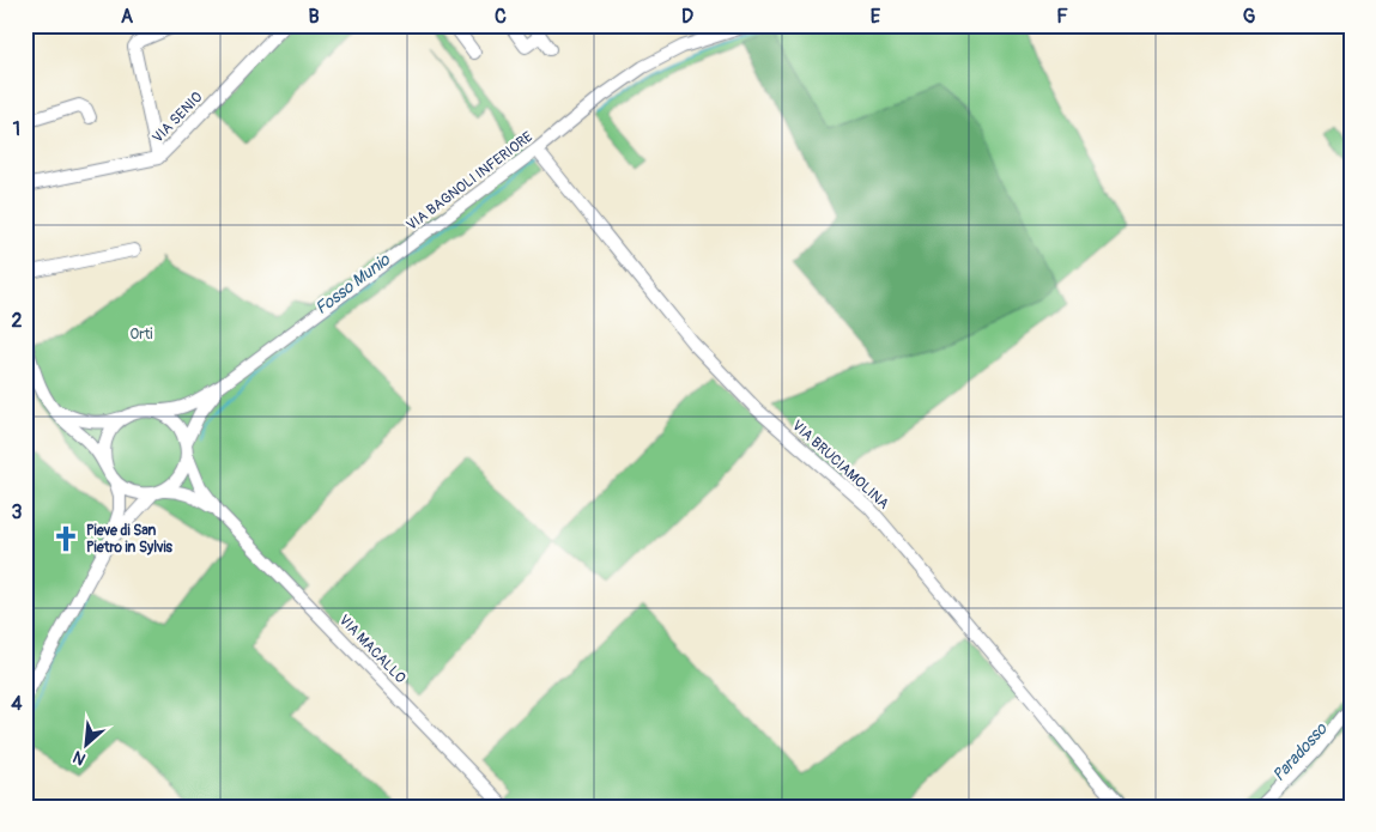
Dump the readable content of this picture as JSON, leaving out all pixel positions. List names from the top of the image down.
{
  "streets": {
    "street": [
      "VIA SENIO",
      "VIA BAGNOLI INFERIORE",
      "VIA BRUCIAMOLINA",
      "VIA MACALLO"
    ]
  },
  "crossings": [
    ["VIA BAGNOLI INFERIORE", "VIA BRUCIAMOLINA"],
    ["VIA BAGNOLI INFERIORE", "VIA MACALLO"]
  ],
  "water": ["Fosso Munio", "Paradosso"],
  "parks": ["Orti"],
  "places": {
    "church": ["Pieve di San Pietro in Sylvis"]
  },
  "north": "bottom left",
  "grid": {
    "columns": [
      "A",
      "B",
      "C",
      "D",
      "E",
      "F",
      "G"
    ],
    "rows": [
      "1",
      "2",
      "3",
      "4"
    ]
  }
}
